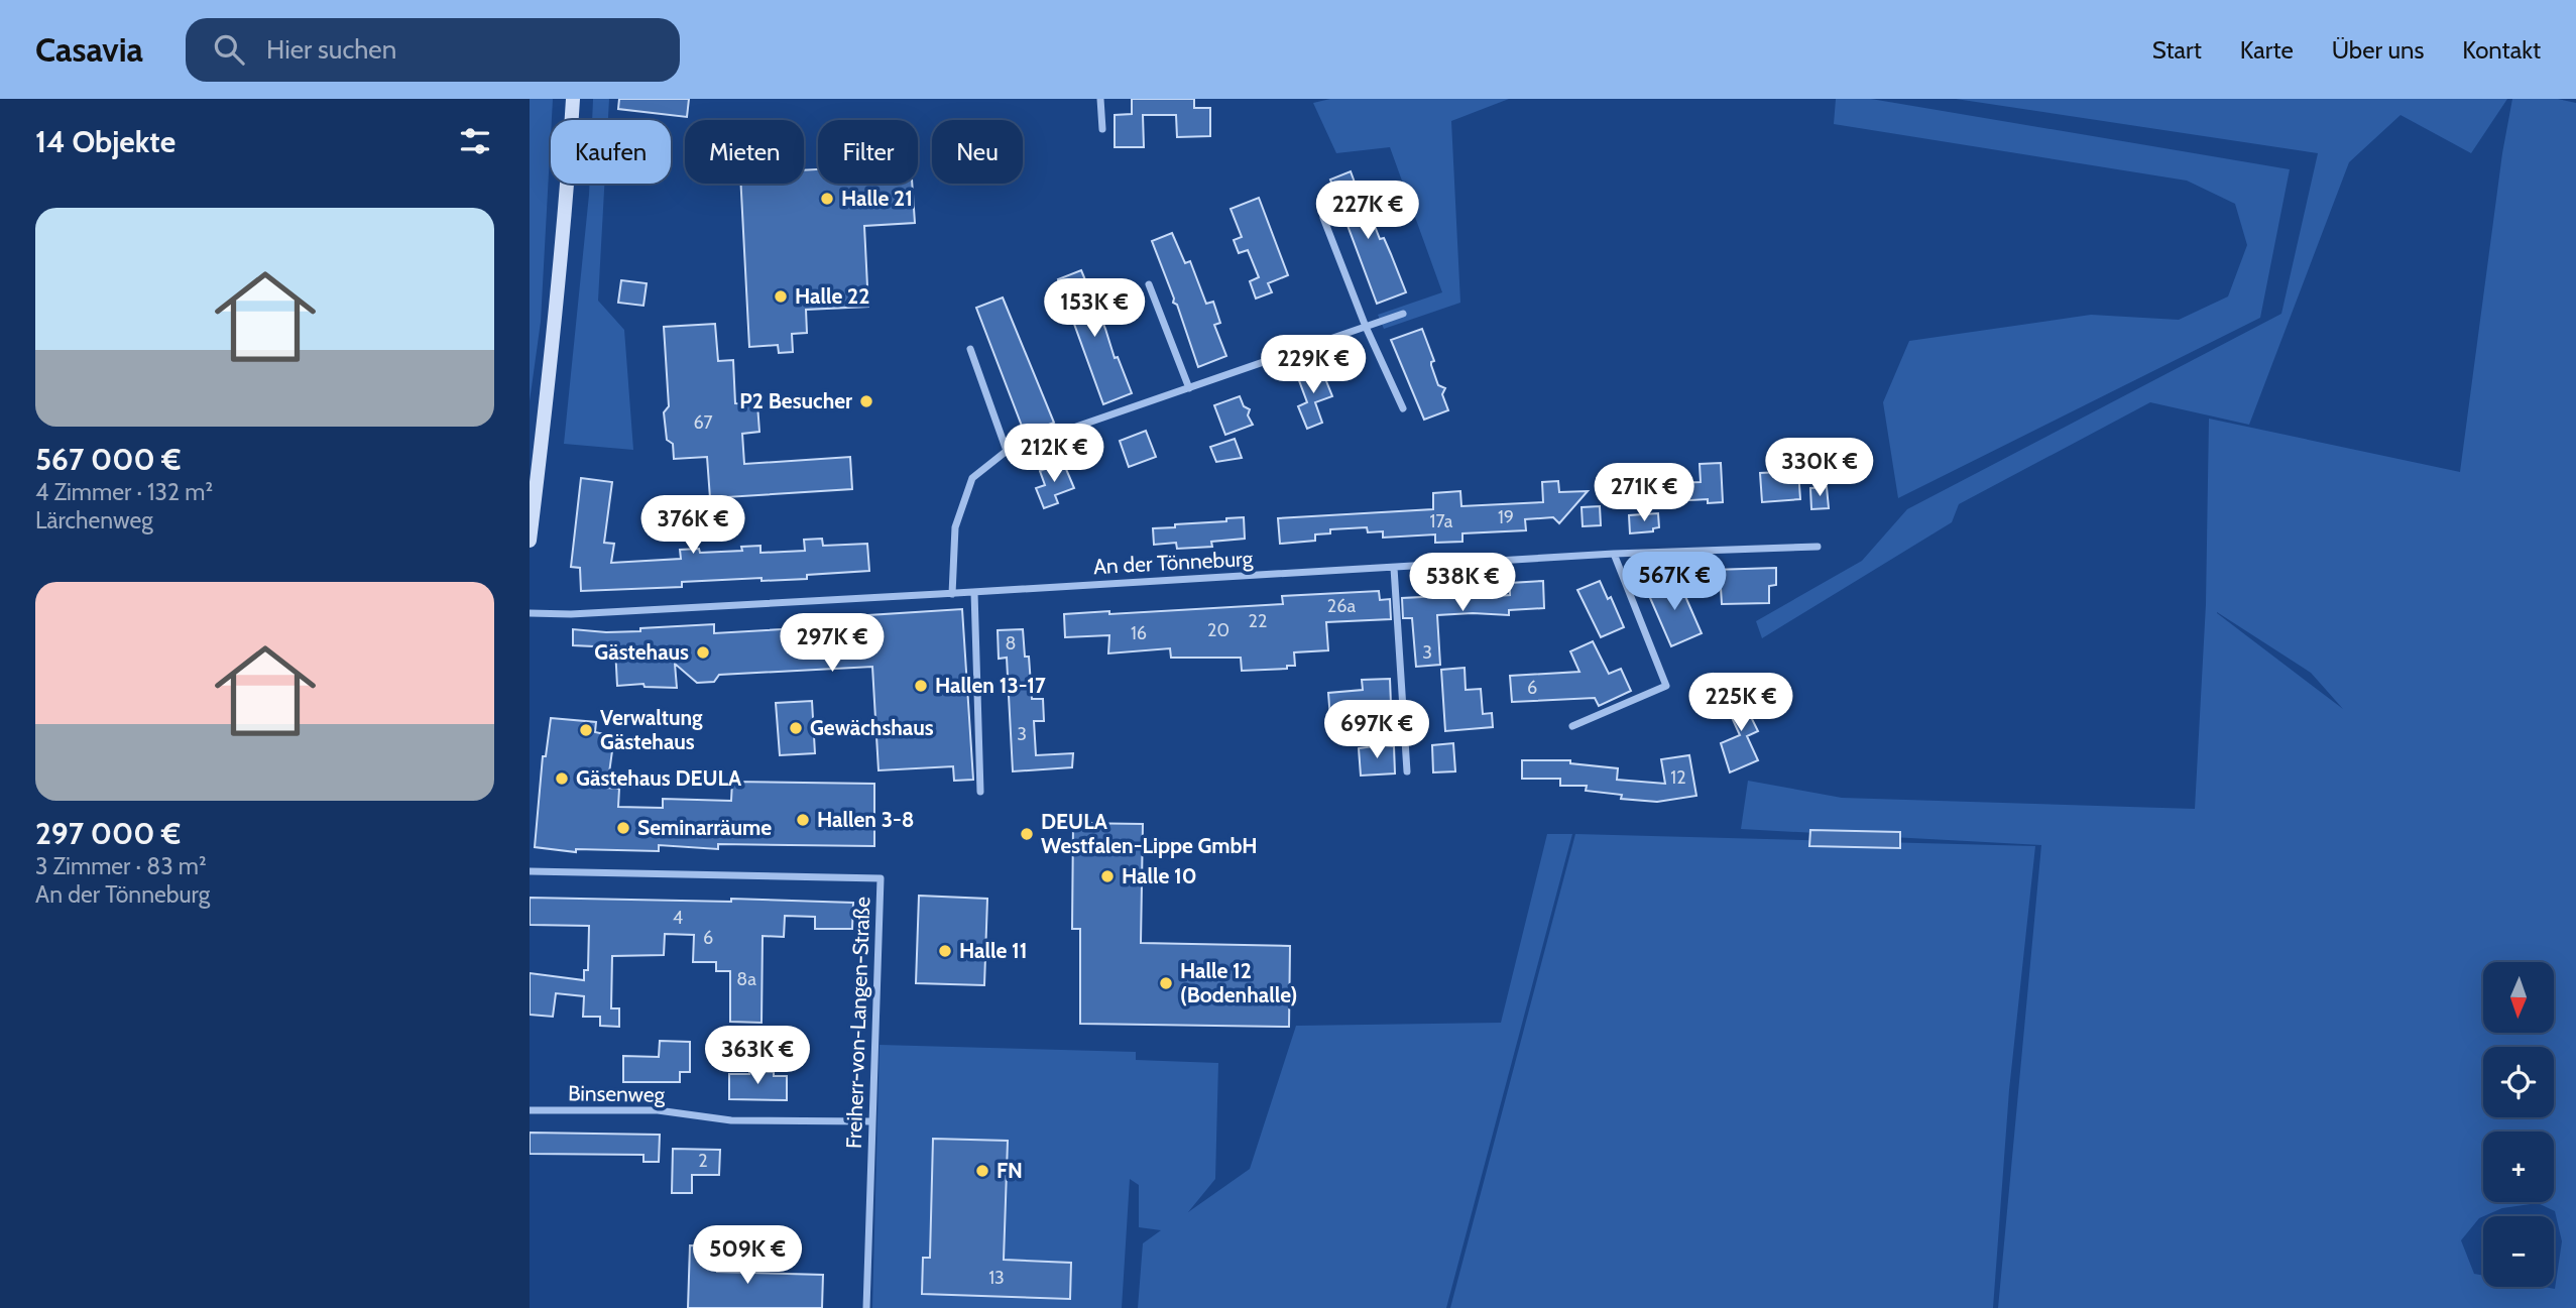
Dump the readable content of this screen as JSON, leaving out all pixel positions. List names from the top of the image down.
{
  "streets": {
    "street": ["An der Tönneburg", "Freiherr-von-Langen-Straße", "Binsenweg"]
  },
  "crossings": [
    ["Freiherr-von-Langen-Straße", "Binsenweg"]
  ],
  "places": [
    "Halle 21",
    "Halle 22",
    "P2 Besucher",
    "Gästehaus",
    "Hallen 13-17",
    "Gewächshaus",
    "Verwaltung Gästehaus",
    "Gästehaus DEULA",
    "Hallen 3-8",
    "Seminarräume",
    "DEULA Westfalen-Lippe GmbH",
    "Halle 10",
    "Halle 11",
    "Halle 12 (Bodenhalle)",
    "FN"
  ],
  "house_numbers": [
    "67",
    "19",
    "17a",
    "26a",
    "22",
    "20",
    "16",
    "8",
    "3",
    "6",
    "3",
    "12",
    "4",
    "6",
    "8a",
    "2",
    "13"
  ],
  "north": "bottom",
  "page": {
    "header": "Casavia",
    "search": "Hier suchen",
    "nav": [
      "Start",
      "Karte",
      "Über uns",
      "Kontakt"
    ],
    "heading": "14 Objekte",
    "chip": [
      "Kaufen",
      "Mieten",
      "Filter",
      "Neu"
    ],
    "price": [
      "227K €",
      "153K €",
      "229K €",
      "212K €",
      "330K €",
      "271K €",
      "376K €",
      "567K €",
      "538K €",
      "297K €",
      "225K €",
      "697K €",
      "363K €",
      "509K €"
    ],
    "list": [
      {
        "name": "567 000 €",
        "note": "4 Zimmer · 132 m² · Lärchenweg"
      },
      {
        "name": "297 000 €",
        "note": "3 Zimmer · 83 m² · An der Tönneburg"
      }
    ],
    "map_buttons": ["+", "−"]
  }
}
